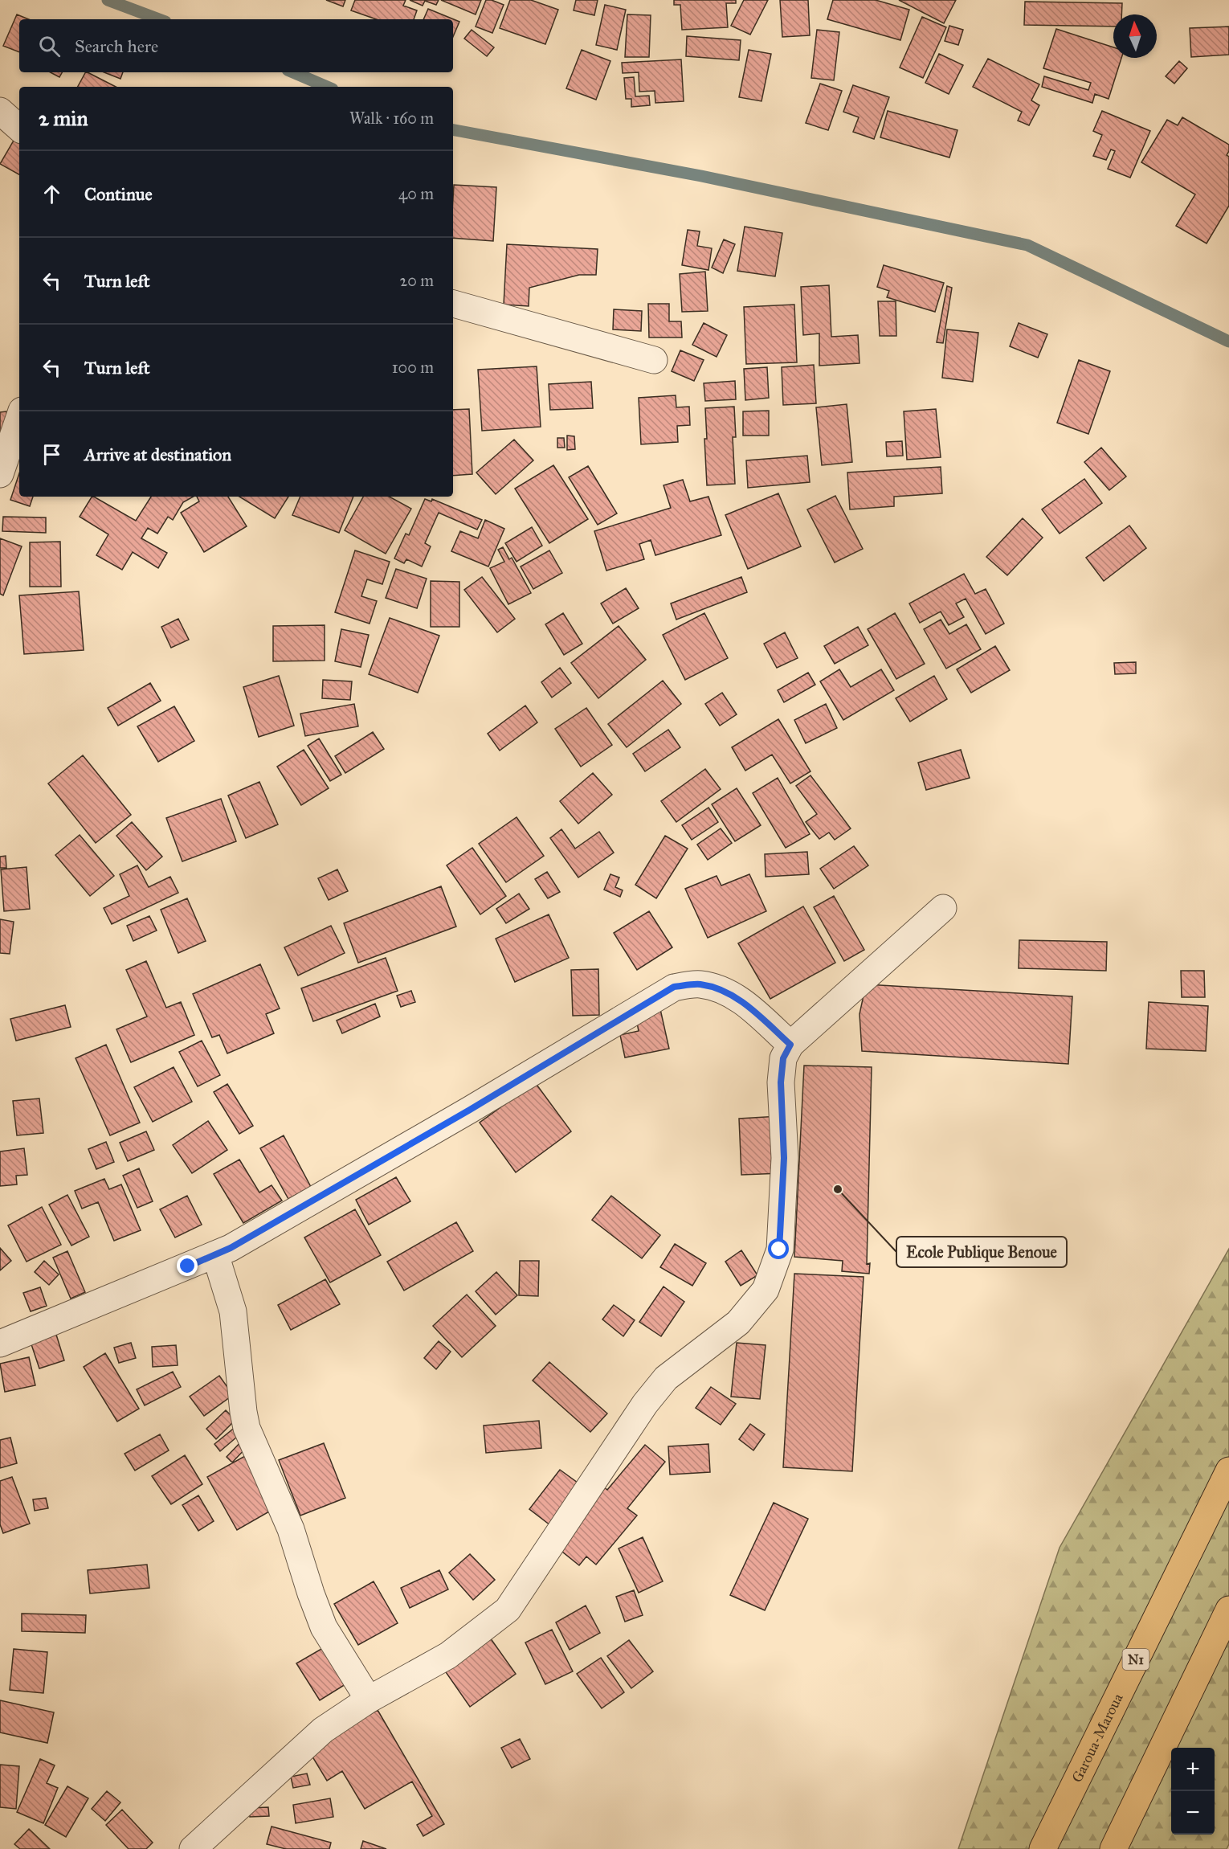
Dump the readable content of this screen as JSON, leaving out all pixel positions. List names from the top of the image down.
{
  "streets": {
    "highway": ["N1", "Garoua-Maroua"]
  },
  "places": ["Ecole Publique Benoue"],
  "north": "top",
  "page": {
    "search": "Search here",
    "heading": ["2 min", "Walk · 160 m"],
    "list": [
      ["Continue", "40 m"],
      ["Turn left", "20 m"],
      ["Turn left", "100 m"],
      "Arrive at destination"
    ],
    "map_buttons": ["+", "−"]
  }
}
